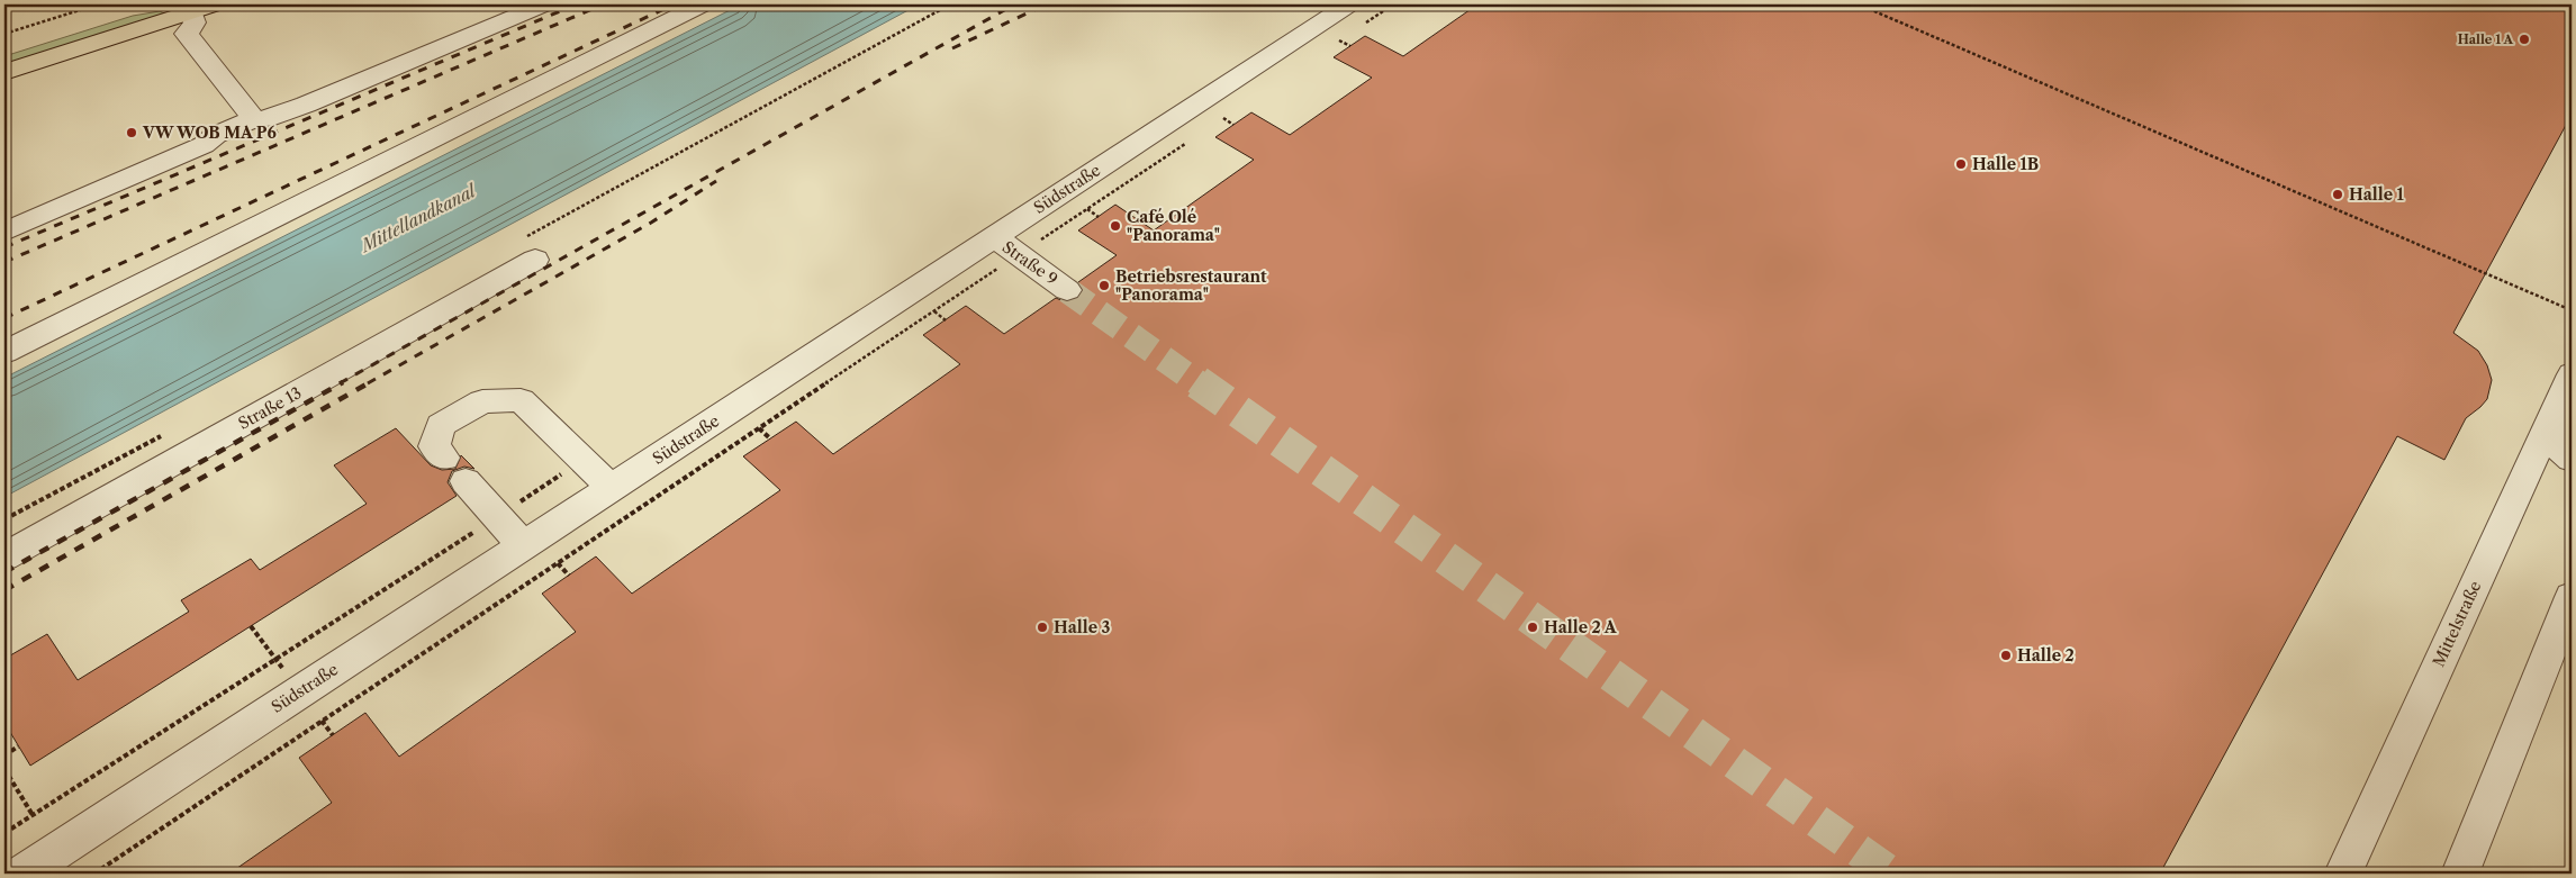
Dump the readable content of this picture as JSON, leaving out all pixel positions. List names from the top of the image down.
{
  "streets": {
    "street": [
      "Südstraße",
      "Straße 9",
      "Straße 13",
      "Mittelstraße"
    ]
  },
  "crossings": [
    ["Südstraße", "Straße 9"]
  ],
  "water": ["Mittellandkanal"],
  "places": [
    "Halle 1 A",
    "VW WOB MA P6",
    "Halle 1B",
    "Halle 1",
    "Café Olé \"Panorama\"",
    "Betriebsrestaurant \"Panorama\"",
    "Halle 3",
    "Halle 2 A",
    "Halle 2"
  ]
}
